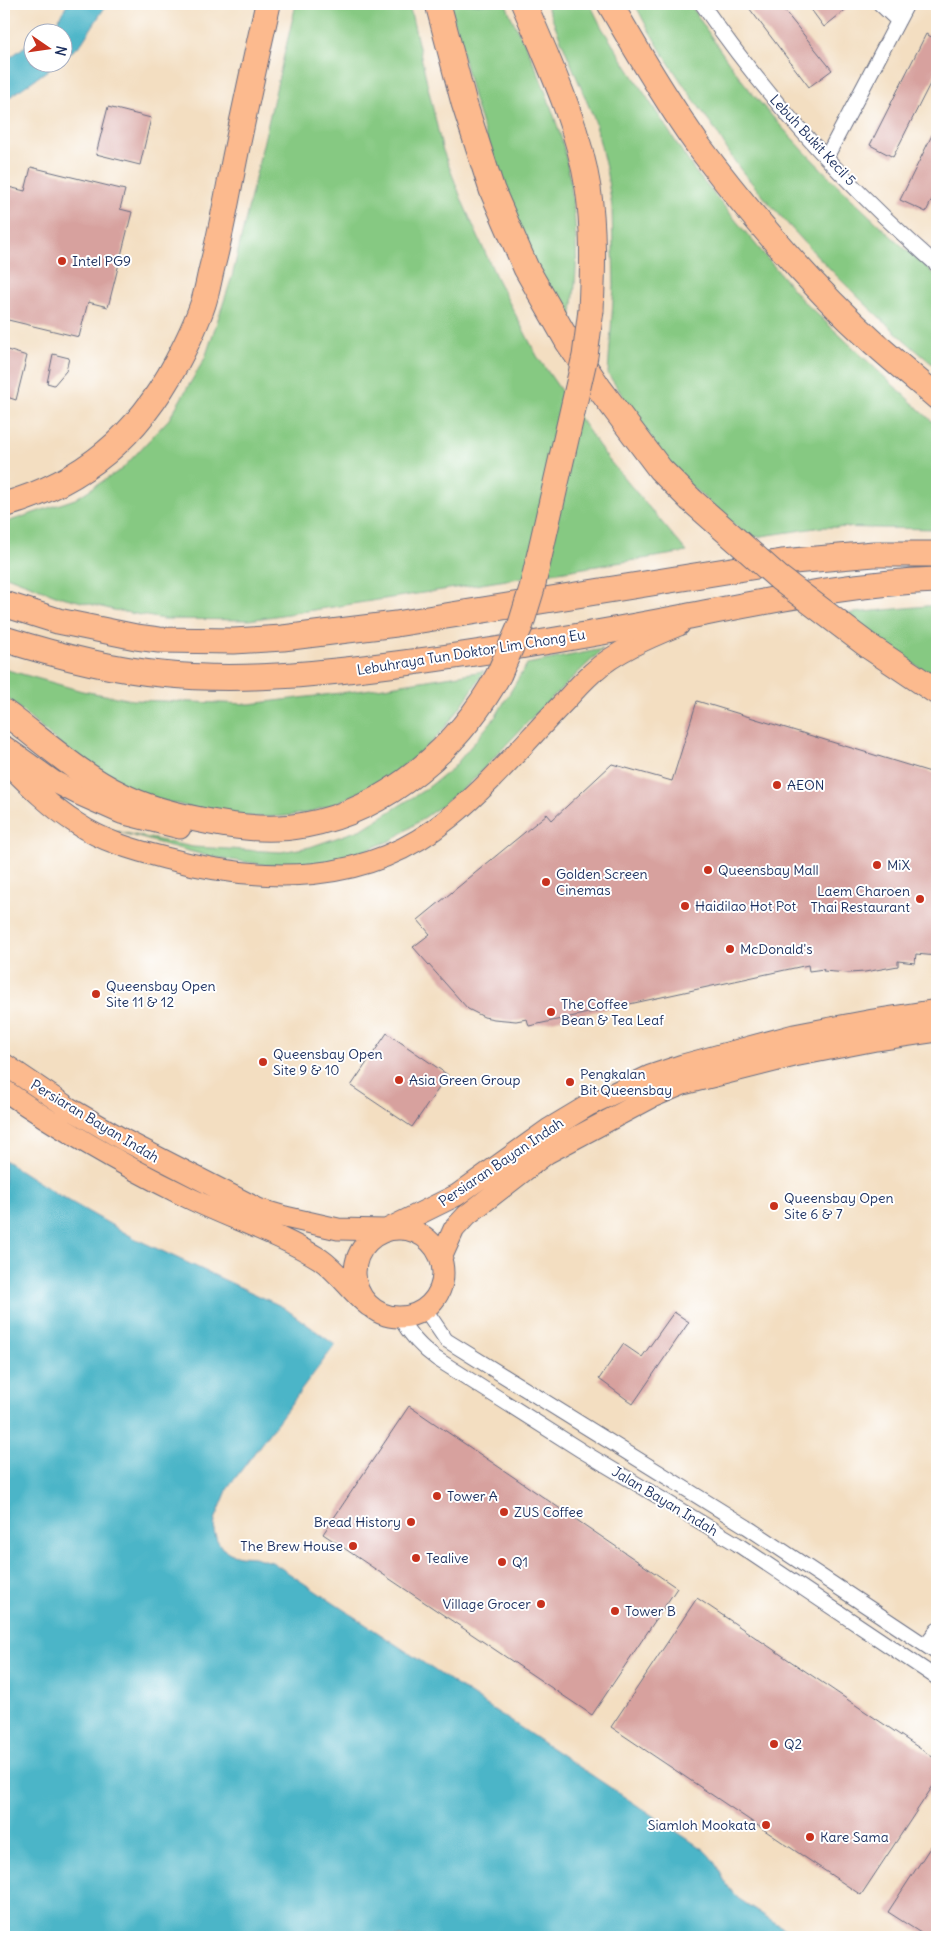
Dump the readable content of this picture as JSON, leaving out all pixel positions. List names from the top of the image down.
{
  "streets": {
    "highway": ["Lebuhraya Tun Doktor Lim Chong Eu"],
    "main road": ["Persiaran Bayan Indah"],
    "street": ["Lebuh Bukit Kecil 5", "Jalan Bayan Indah"]
  },
  "crossings": [
    ["Persiaran Bayan Indah", "Jalan Bayan Indah"]
  ],
  "places": [
    "Intel PG9",
    "AEON",
    "MiX",
    "Queensbay Mall",
    "Golden Screen Cinemas",
    "Laem Charoen Thai Restaurant",
    "Haidilao Hot Pot",
    "McDonald's",
    "Queensbay Open Site 11 & 12",
    "The Coffee Bean & Tea Leaf",
    "Queensbay Open Site 9 & 10",
    "Asia Green Group",
    "Pengkalan Bit Queensbay",
    "Queensbay Open Site 6 & 7",
    "Tower A",
    "ZUS Coffee",
    "Bread History",
    "The Brew House",
    "Tealive",
    "Q1",
    "Village Grocer",
    "Tower B",
    "Q2",
    "Siamloh Mookata",
    "Kare Sama"
  ],
  "north": "right"
}
